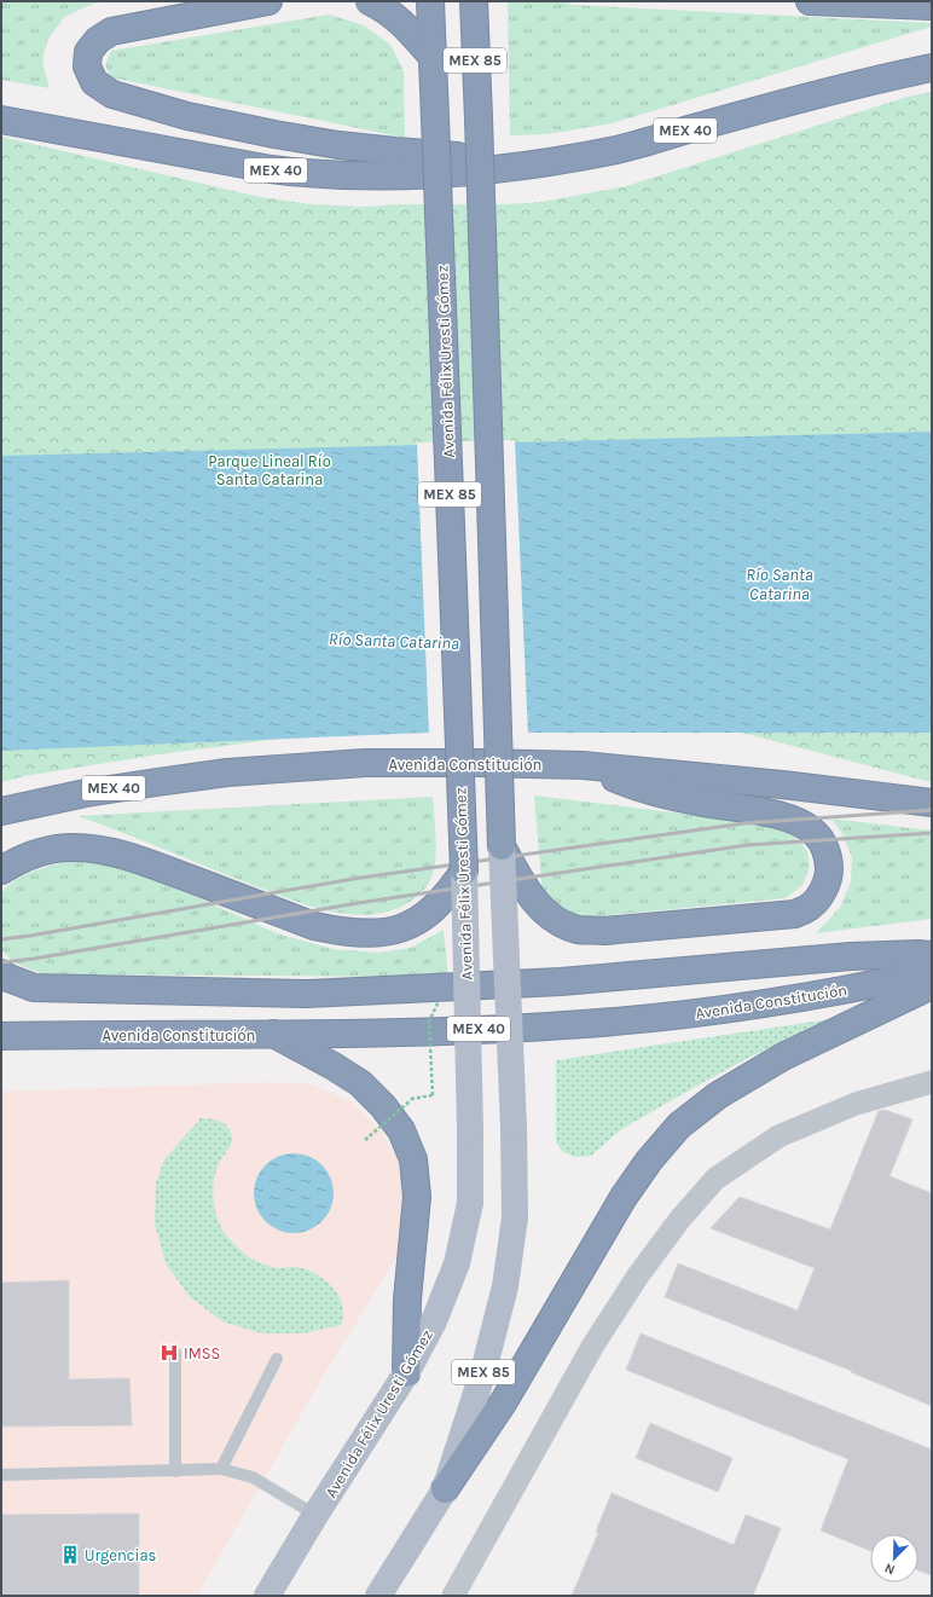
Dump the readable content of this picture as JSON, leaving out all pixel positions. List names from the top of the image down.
{
  "streets": {
    "highway": [
      "MEX 85",
      "MEX 40",
      "Avenida Félix Uresti Gómez",
      "Avenida Constitución"
    ]
  },
  "crossings": [
    ["MEX 85", "Avenida Félix Uresti Gómez"]
  ],
  "water": ["Río Santa Catarina"],
  "parks": ["Parque Lineal Río Santa Catarina"],
  "places": {
    "hospital": ["IMSS"],
    "building": ["Urgencias"]
  },
  "north": "bottom left"
}
